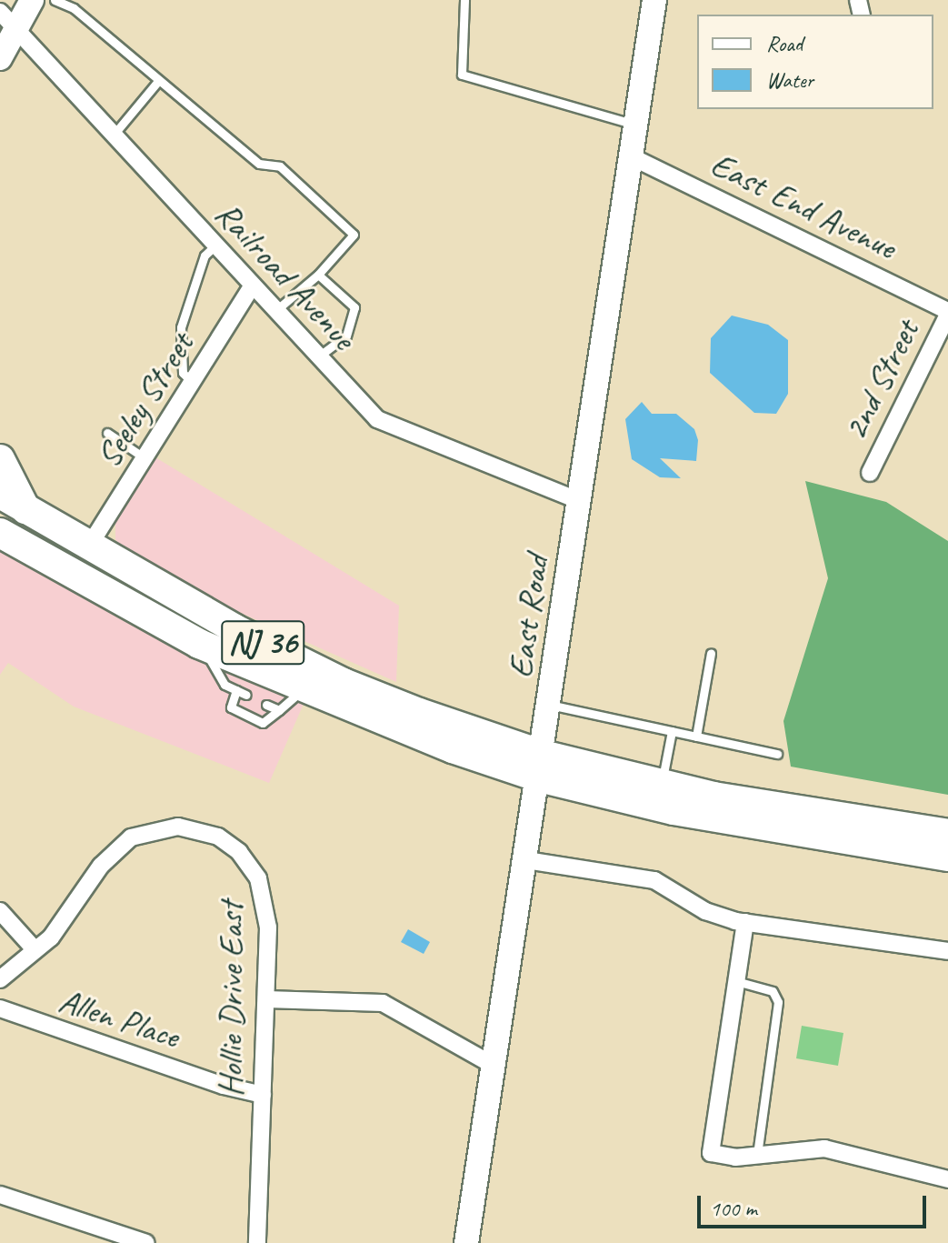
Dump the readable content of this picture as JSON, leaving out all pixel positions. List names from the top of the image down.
{
  "streets": {
    "highway": ["NJ 36"],
    "street": [
      "East End Avenue",
      "Railroad Avenue",
      "2nd Street",
      "Seeley Street",
      "East Road",
      "Hollie Drive East",
      "Allen Place"
    ]
  },
  "crossings": [
    ["East End Avenue", "2nd Street"],
    ["East End Avenue", "East Road"],
    ["Railroad Avenue", "Seeley Street"],
    ["Railroad Avenue", "East Road"],
    ["Seeley Street", "NJ 36"],
    ["East Road", "NJ 36"],
    ["Hollie Drive East", "Allen Place"]
  ],
  "legend": ["Road", "Water"],
  "scale_bar": "100 m"
}
